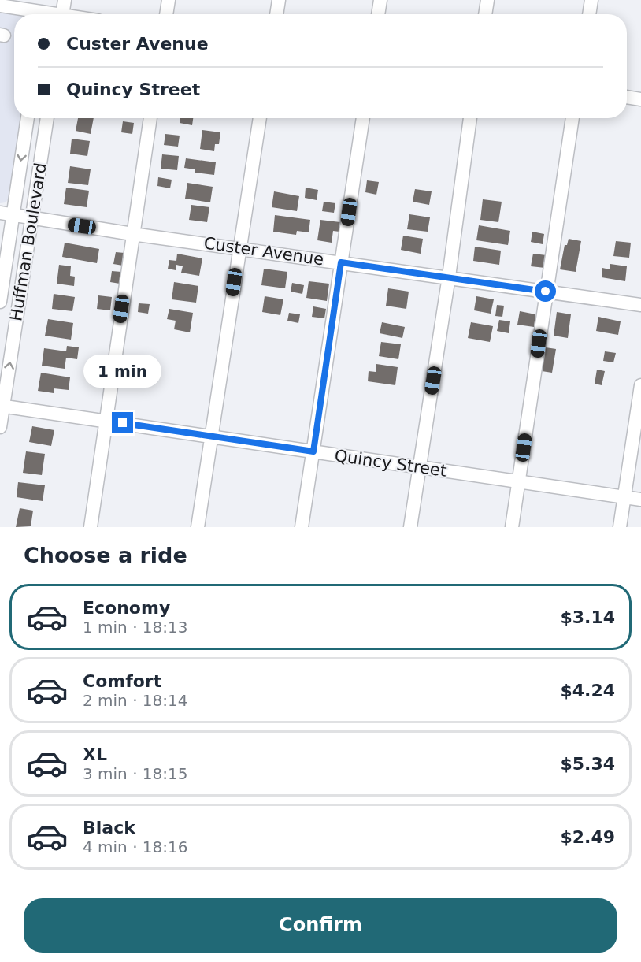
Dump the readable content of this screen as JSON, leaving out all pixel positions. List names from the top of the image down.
{
  "streets": {
    "street": ["Huffman Boulevard", "Custer Avenue", "Quincy Street"]
  },
  "crossings": [
    ["Huffman Boulevard", "Custer Avenue"],
    ["Huffman Boulevard", "Quincy Street"]
  ],
  "page": {
    "banner": ["Custer Avenue", "Quincy Street"],
    "bubble": "1 min",
    "heading": "Choose a ride",
    "list": [
      {
        "name": "Economy",
        "note": "1 min · 18:13",
        "value": "$3.14"
      },
      {
        "name": "Comfort",
        "note": "2 min · 18:14",
        "value": "$4.24"
      },
      {
        "name": "XL",
        "note": "3 min · 18:15",
        "value": "$5.34"
      },
      {
        "name": "Black",
        "note": "4 min · 18:16",
        "value": "$2.49"
      }
    ],
    "buttons": "Confirm"
  }
}
